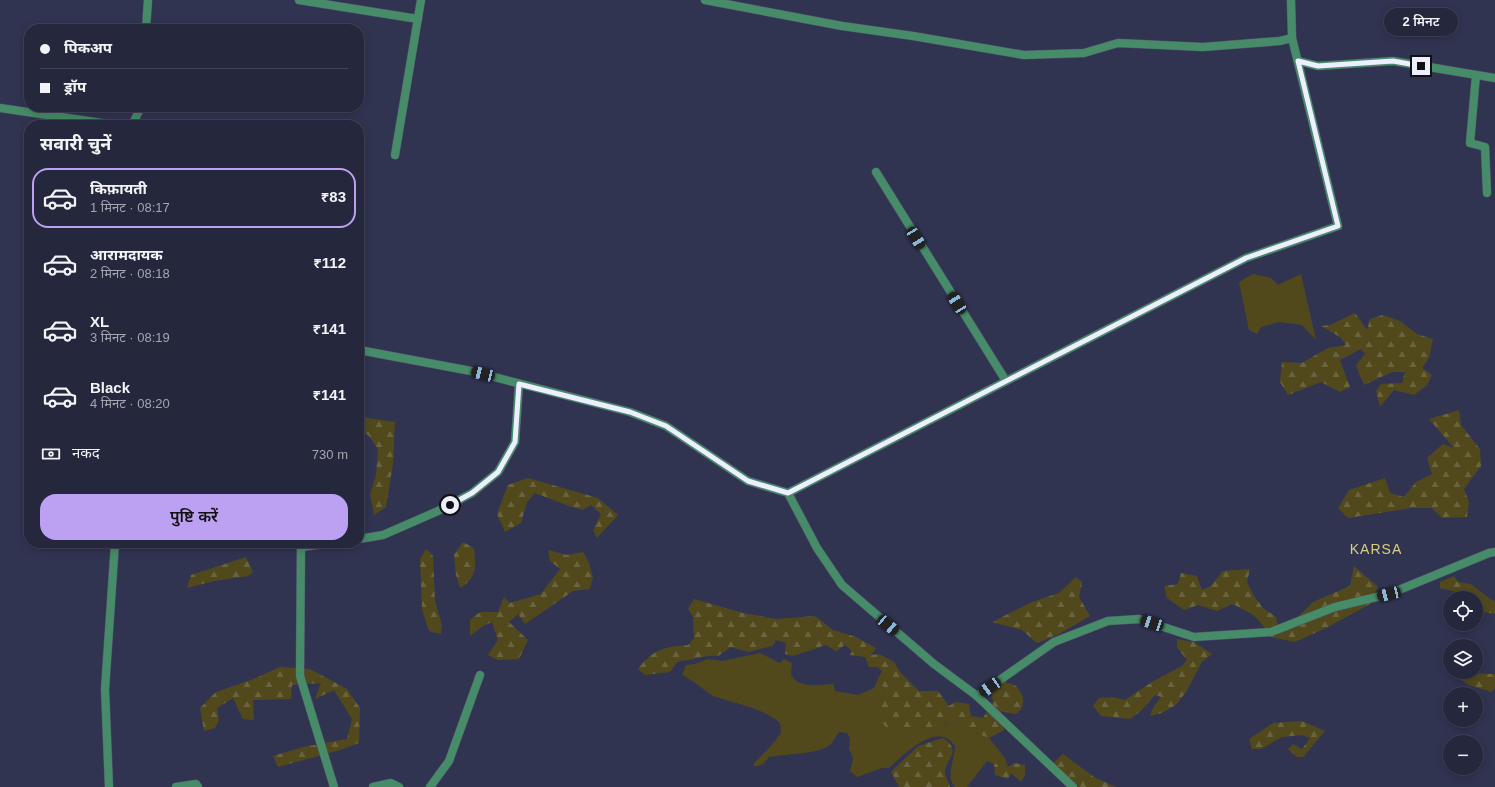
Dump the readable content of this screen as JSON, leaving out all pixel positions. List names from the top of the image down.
{
  "districts": ["KARSA"],
  "page": {
    "bubble": "2 मिनट",
    "banner": ["पिकअप", "ड्रॉप"],
    "heading": "सवारी चुनें",
    "list": [
      {
        "name": "किफ़ायती",
        "note": "1 मिनट · 08:17",
        "value": "₹83"
      },
      {
        "name": "आरामदायक",
        "note": "2 मिनट · 08:18",
        "value": "₹112"
      },
      {
        "name": "XL",
        "note": "3 मिनट · 08:19",
        "value": "₹141"
      },
      {
        "name": "Black",
        "note": "4 मिनट · 08:20",
        "value": "₹141"
      }
    ],
    "pay": ["नकद", "730 m"],
    "buttons": "पुष्टि करें",
    "map_buttons": ["+", "−"]
  }
}
